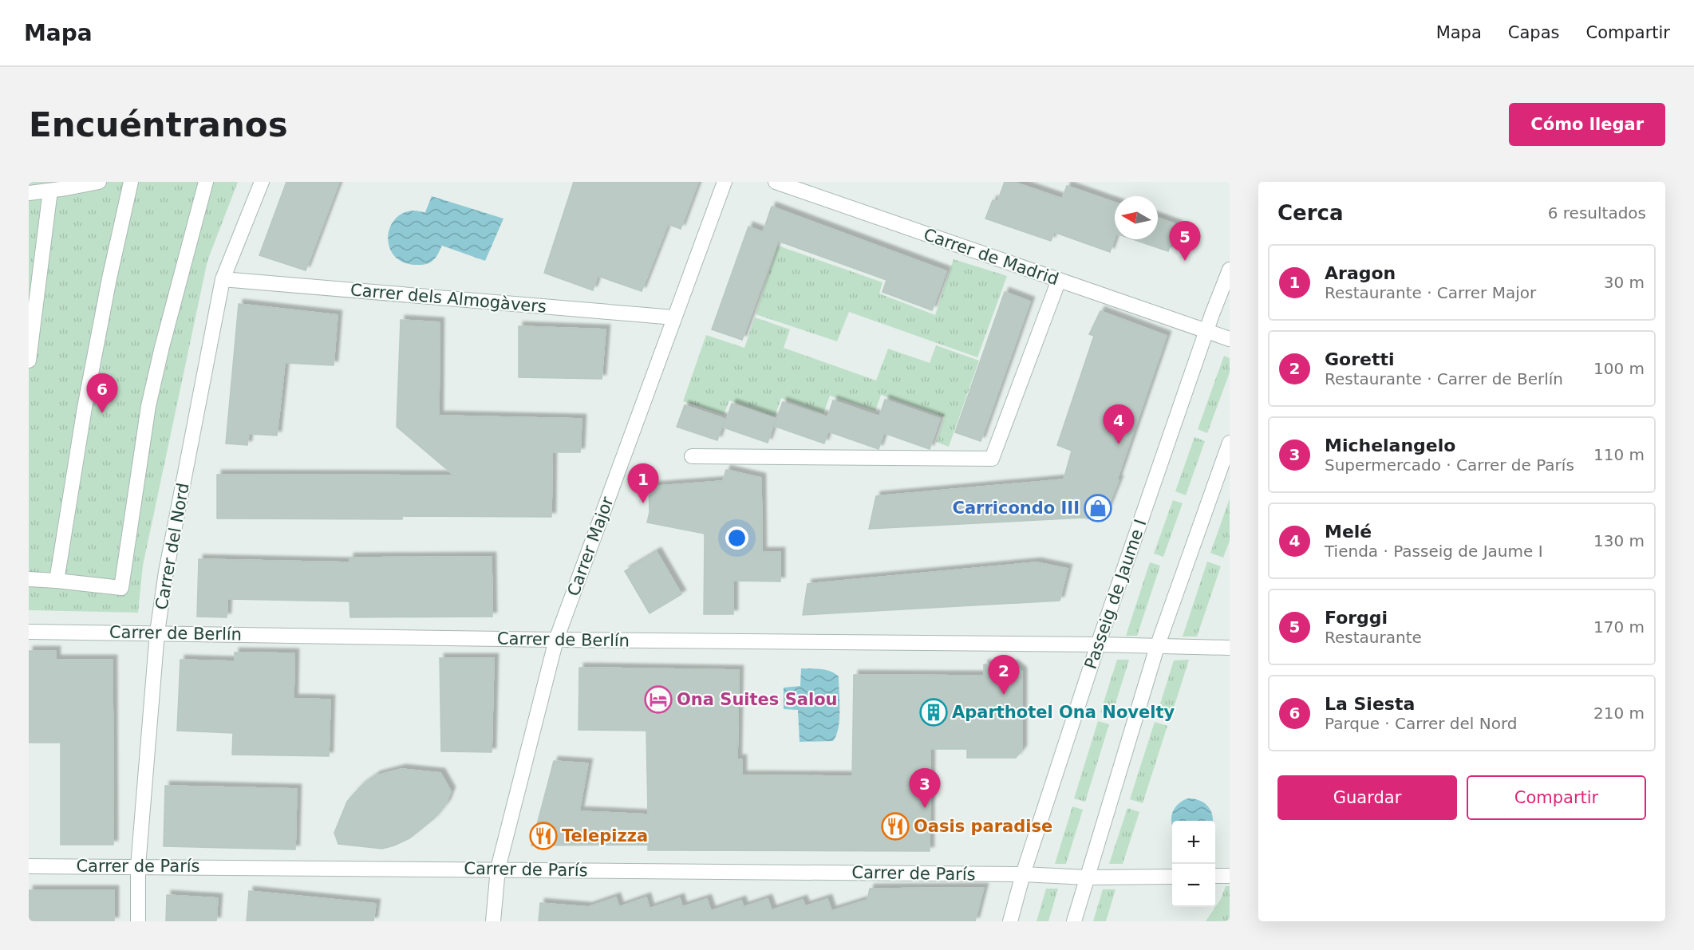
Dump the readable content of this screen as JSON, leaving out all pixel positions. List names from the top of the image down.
{
  "streets": {
    "street": [
      "Carrer de Madrid",
      "Carrer dels Almogàvers",
      "Carrer del Nord",
      "Carrer Major",
      "Passeig de Jaume I",
      "Carrer de Berlín",
      "Carrer de París"
    ]
  },
  "crossings": [
    ["Carrer de Madrid", "Passeig de Jaume I"],
    ["Carrer dels Almogàvers", "Carrer del Nord"],
    ["Carrer dels Almogàvers", "Carrer Major"],
    ["Carrer del Nord", "Carrer de Berlín"],
    ["Carrer del Nord", "Carrer de París"],
    ["Carrer Major", "Carrer de Berlín"],
    ["Carrer Major", "Carrer de París"],
    ["Passeig de Jaume I", "Carrer de Berlín"],
    ["Passeig de Jaume I", "Carrer de París"]
  ],
  "places": {
    "shop": ["Carricondo III"],
    "hotel": ["Ona Suites Salou"],
    "building": ["Aparthotel Ona Novelty"],
    "restaurant": ["Oasis paradise", "Telepizza"]
  },
  "north": "left",
  "page": {
    "header": "Mapa",
    "nav": ["Mapa", "Capas", "Compartir"],
    "buttons": [
      "Cómo llegar",
      ["Guardar", "Compartir"]
    ],
    "title": "Encuéntranos",
    "heading": ["Cerca", "6 resultados"],
    "pins": [
      "5",
      "6",
      "4",
      "1",
      "2",
      "3"
    ],
    "list": [
      {
        "mark": "1",
        "name": "Aragon",
        "note": "Restaurante · Carrer Major",
        "value": "30 m"
      },
      {
        "mark": "2",
        "name": "Goretti",
        "note": "Restaurante · Carrer de Berlín",
        "value": "100 m"
      },
      {
        "mark": "3",
        "name": "Michelangelo",
        "note": "Supermercado · Carrer de París",
        "value": "110 m"
      },
      {
        "mark": "4",
        "name": "Melé",
        "note": "Tienda · Passeig de Jaume I",
        "value": "130 m"
      },
      {
        "mark": "5",
        "name": "Forggi",
        "note": "Restaurante",
        "value": "170 m"
      },
      {
        "mark": "6",
        "name": "La Siesta",
        "note": "Parque · Carrer del Nord",
        "value": "210 m"
      }
    ],
    "map_buttons": ["+", "−"]
  }
}
